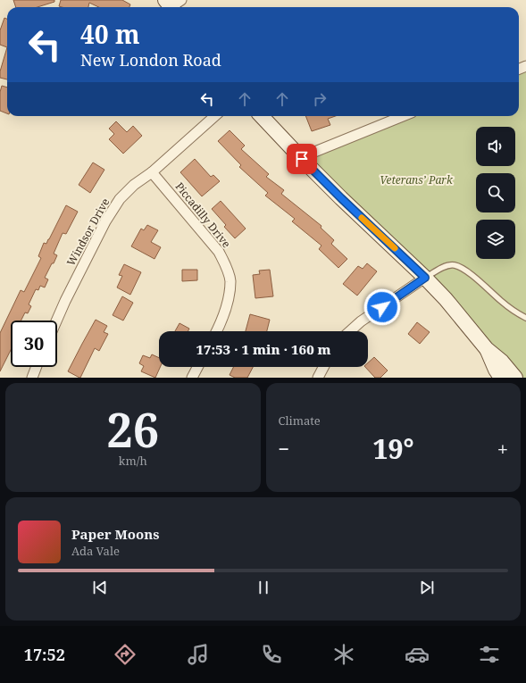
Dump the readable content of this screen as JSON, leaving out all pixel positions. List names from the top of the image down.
{
  "streets": {
    "street": ["Piccadilly Drive", "Windsor Drive"]
  },
  "crossings": [
    ["Piccadilly Drive", "Windsor Drive"]
  ],
  "parks": ["Veterans’ Park"],
  "page": {
    "turn": ["40 m", "New London Road"],
    "limit": "30",
    "trip": "17:53 · 1 min · 160 m",
    "tile": [
      ["26", "km/h"],
      "Climate"
    ],
    "heat": ["−", "19°", "+"],
    "song": ["Paper Moons", "Ada Vale"],
    "tabs": "17:52"
  }
}
